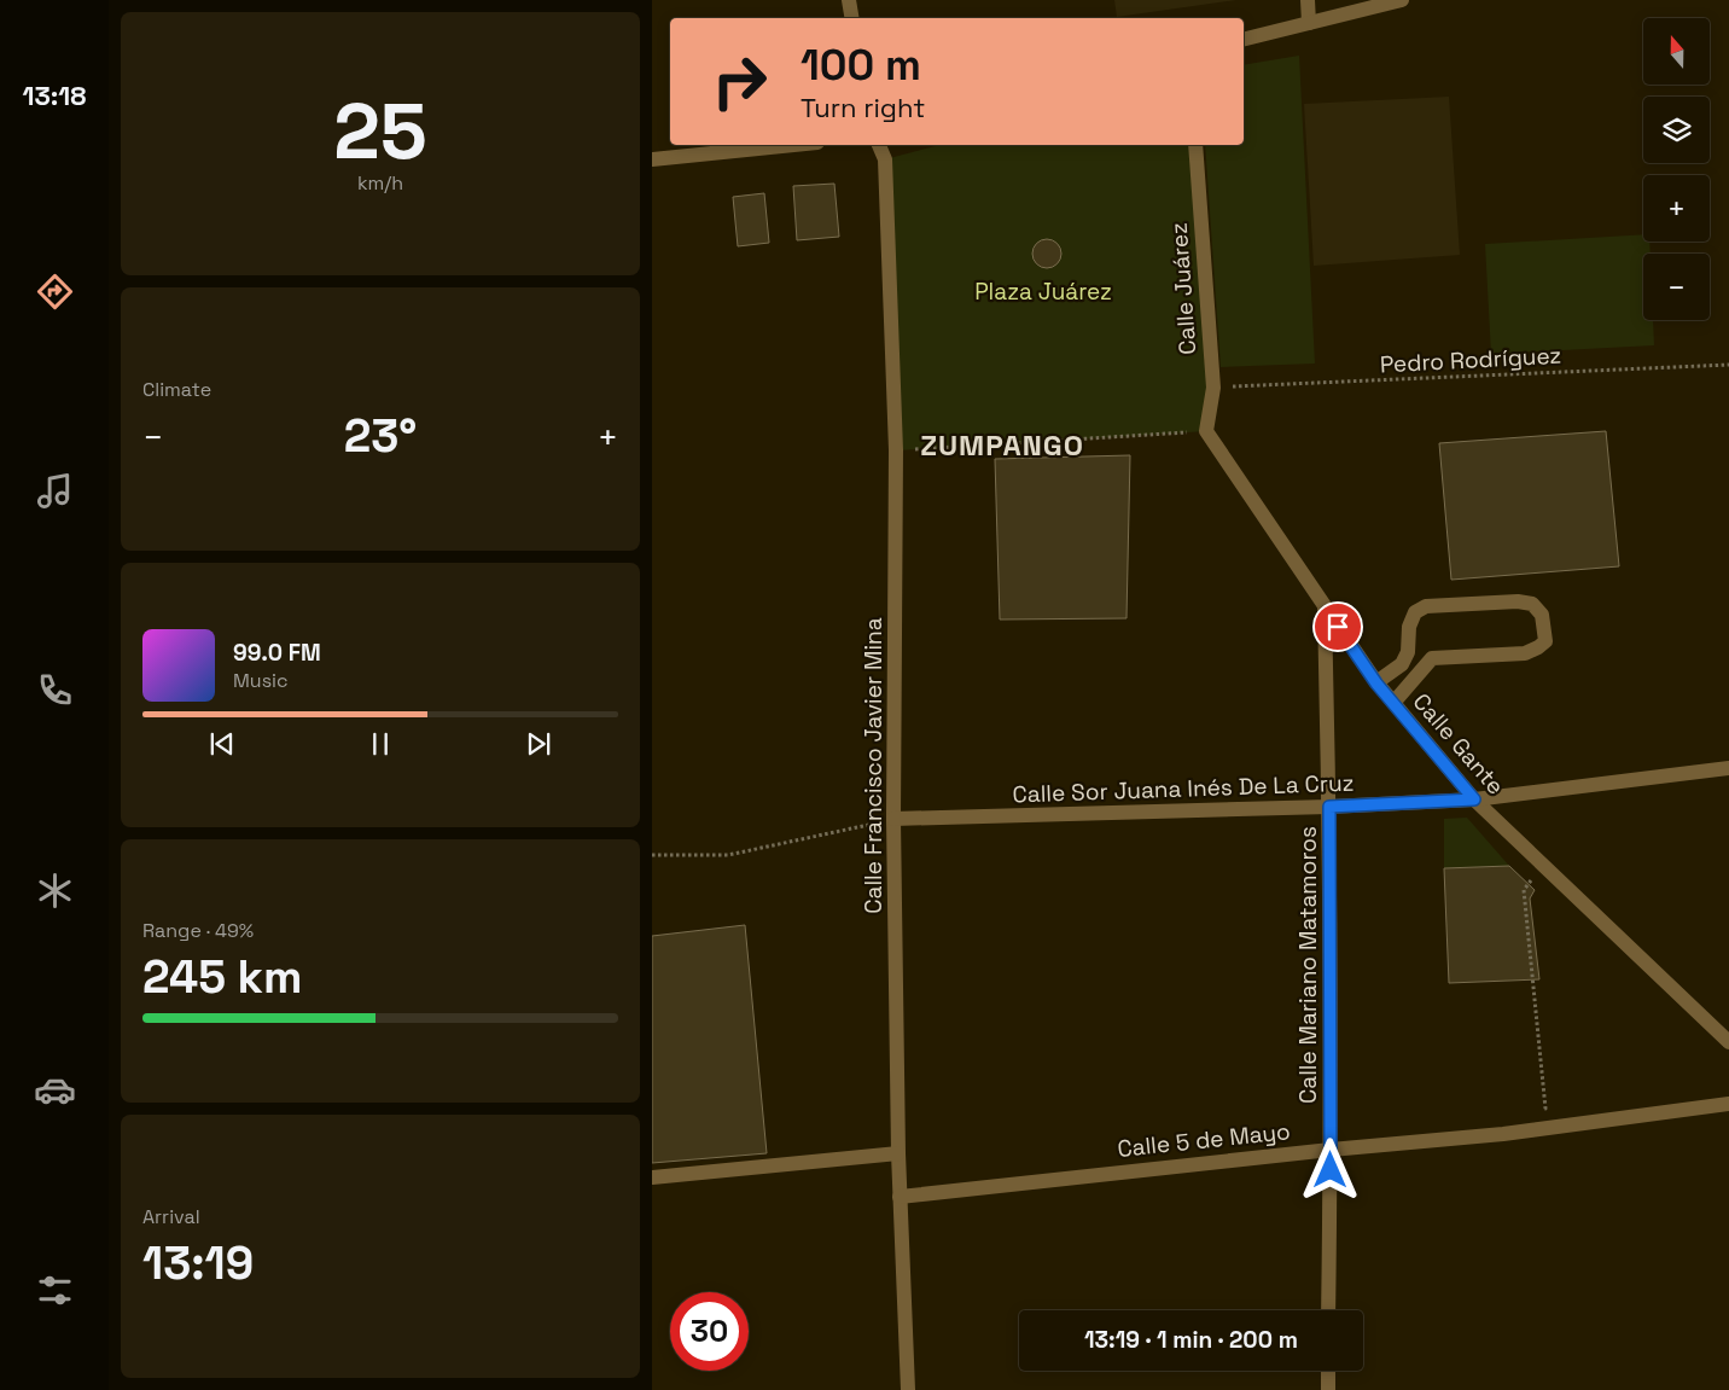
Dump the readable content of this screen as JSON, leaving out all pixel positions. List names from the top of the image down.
{
  "streets": {
    "street": [
      "Calle Juárez",
      "Calle Gante",
      "Calle Francisco Javier Mina",
      "Calle Sor Juana Inés De La Cruz",
      "Calle Mariano Matamoros",
      "Calle 5 de Mayo"
    ],
    "path": ["Pedro Rodríguez"]
  },
  "crossings": [
    ["Calle Juárez", "Pedro Rodríguez"],
    ["Calle Juárez", "Calle Gante"],
    ["Calle Gante", "Calle Sor Juana Inés De La Cruz"],
    ["Calle Gante", "Calle Mariano Matamoros"],
    ["Calle Francisco Javier Mina", "Calle Sor Juana Inés De La Cruz"],
    ["Calle Francisco Javier Mina", "Calle 5 de Mayo"],
    ["Calle Sor Juana Inés De La Cruz", "Calle Mariano Matamoros"],
    ["Calle Mariano Matamoros", "Calle 5 de Mayo"]
  ],
  "districts": ["ZUMPANGO"],
  "parks": ["Plaza Juárez"],
  "north": "top",
  "page": {
    "tabs": "13:18",
    "tile": [
      ["25", "km/h"],
      "Climate",
      ["Range · 49%", "245 km"],
      ["Arrival", "13:19"]
    ],
    "map_buttons": ["+", "−"],
    "turn": ["100 m", "Turn right"],
    "heat": ["−", "23°", "+"],
    "song": ["99.0 FM", "Music"],
    "limit": "30",
    "trip": "13:19 · 1 min · 200 m"
  }
}
